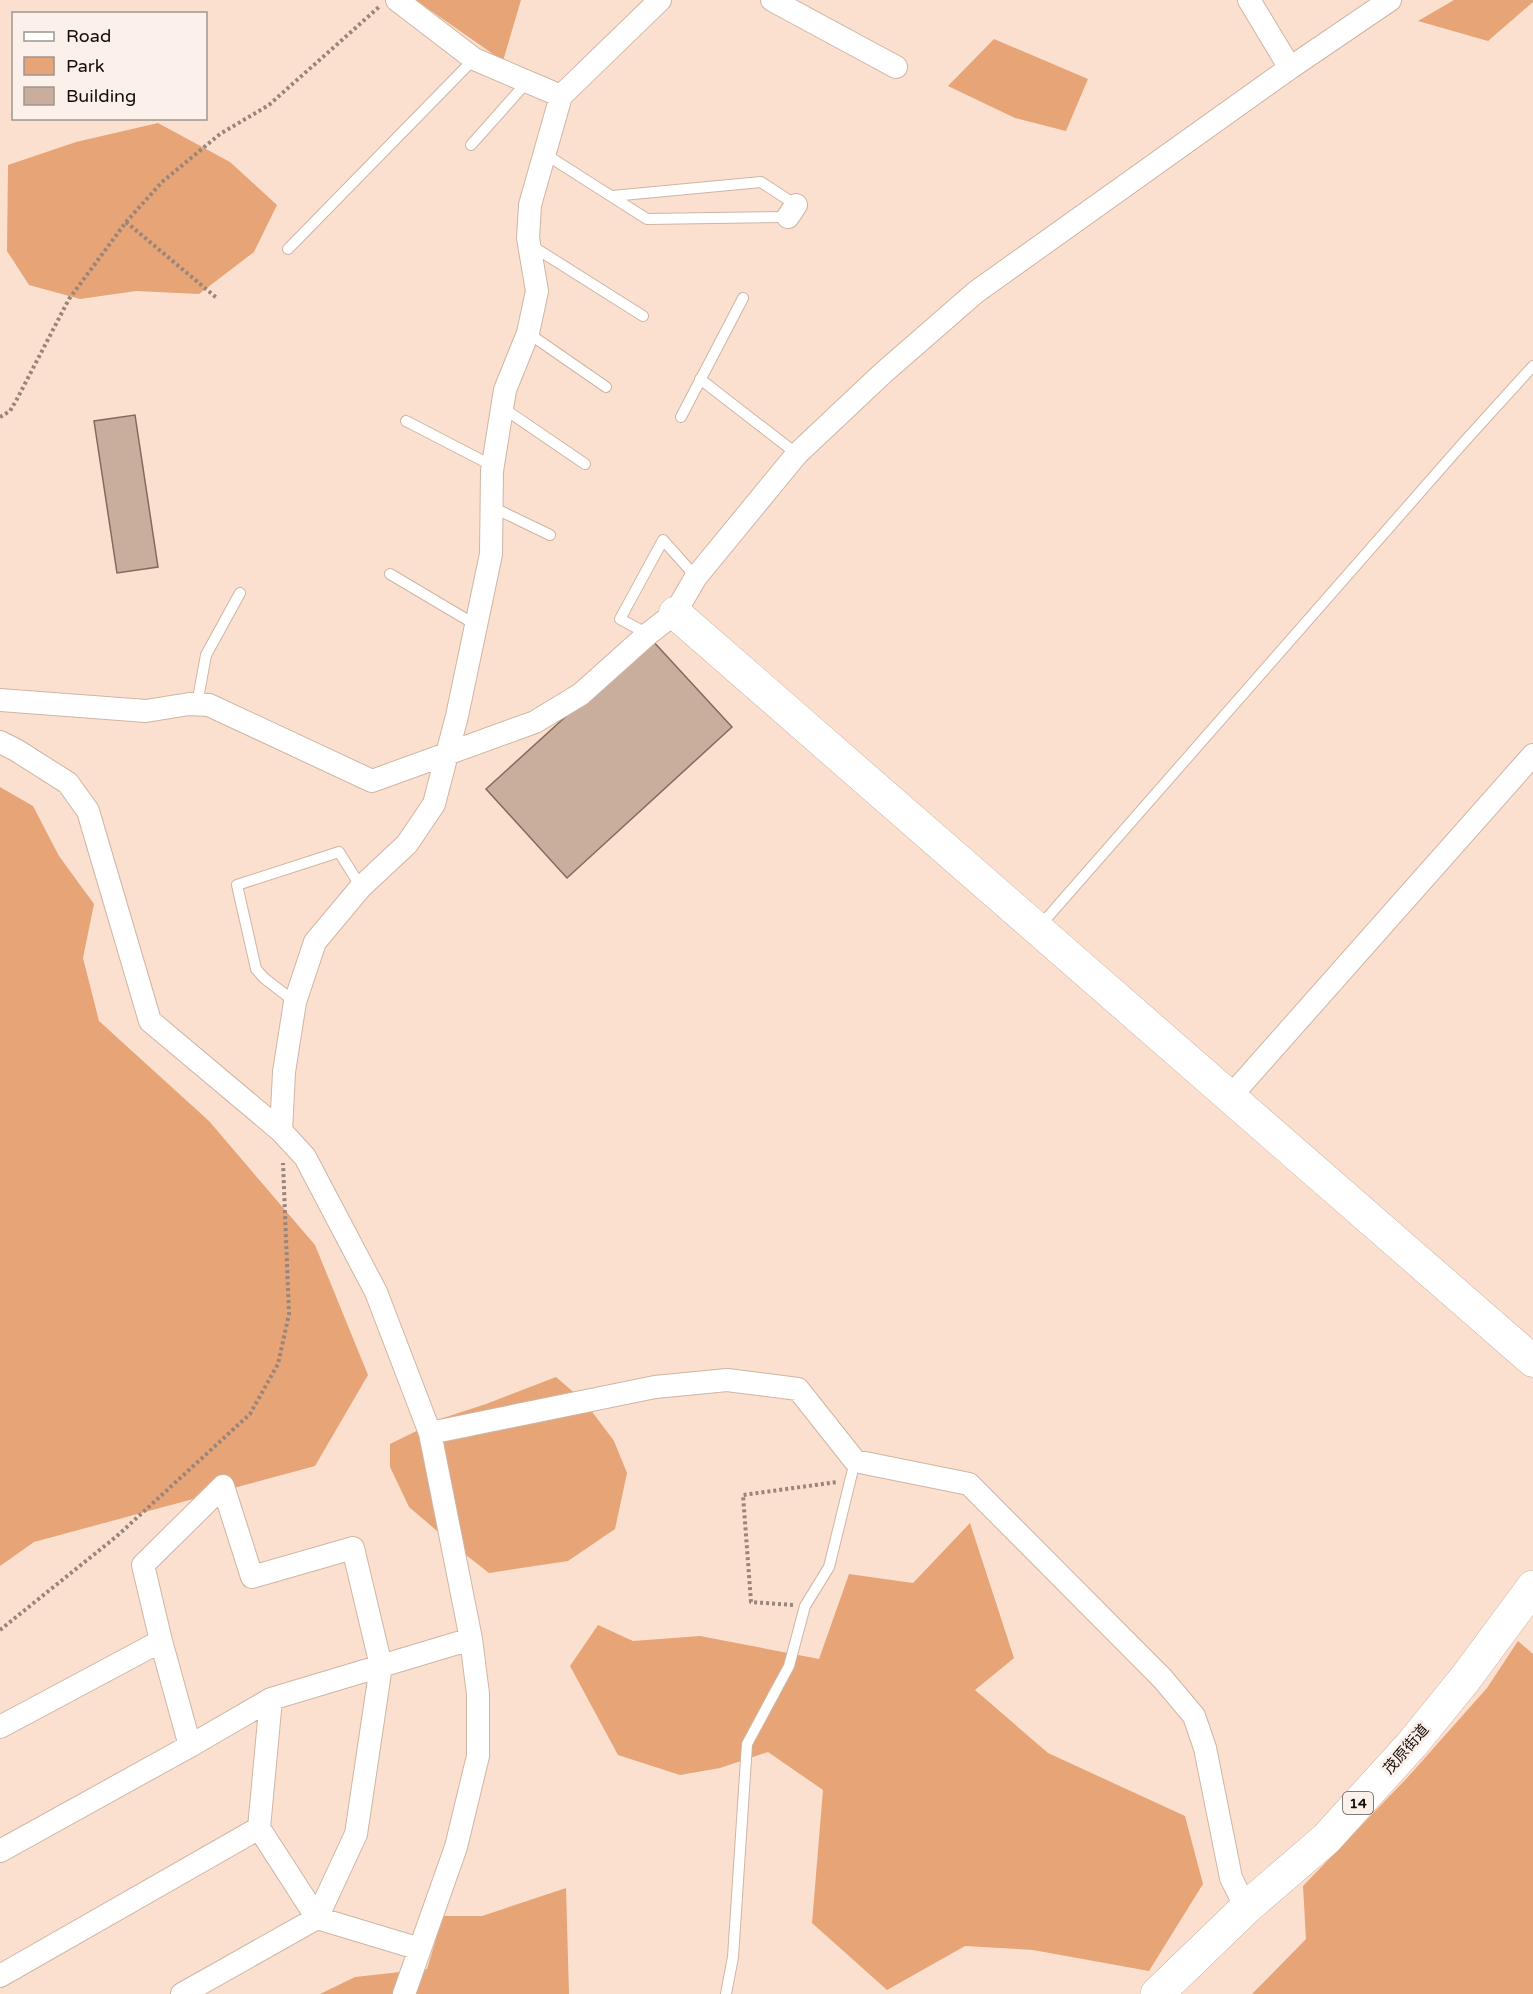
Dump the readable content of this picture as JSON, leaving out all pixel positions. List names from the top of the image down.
{
  "streets": {
    "main road": ["茂原街道", "14"]
  },
  "legend": ["Road", "Park", "Building"]
}
